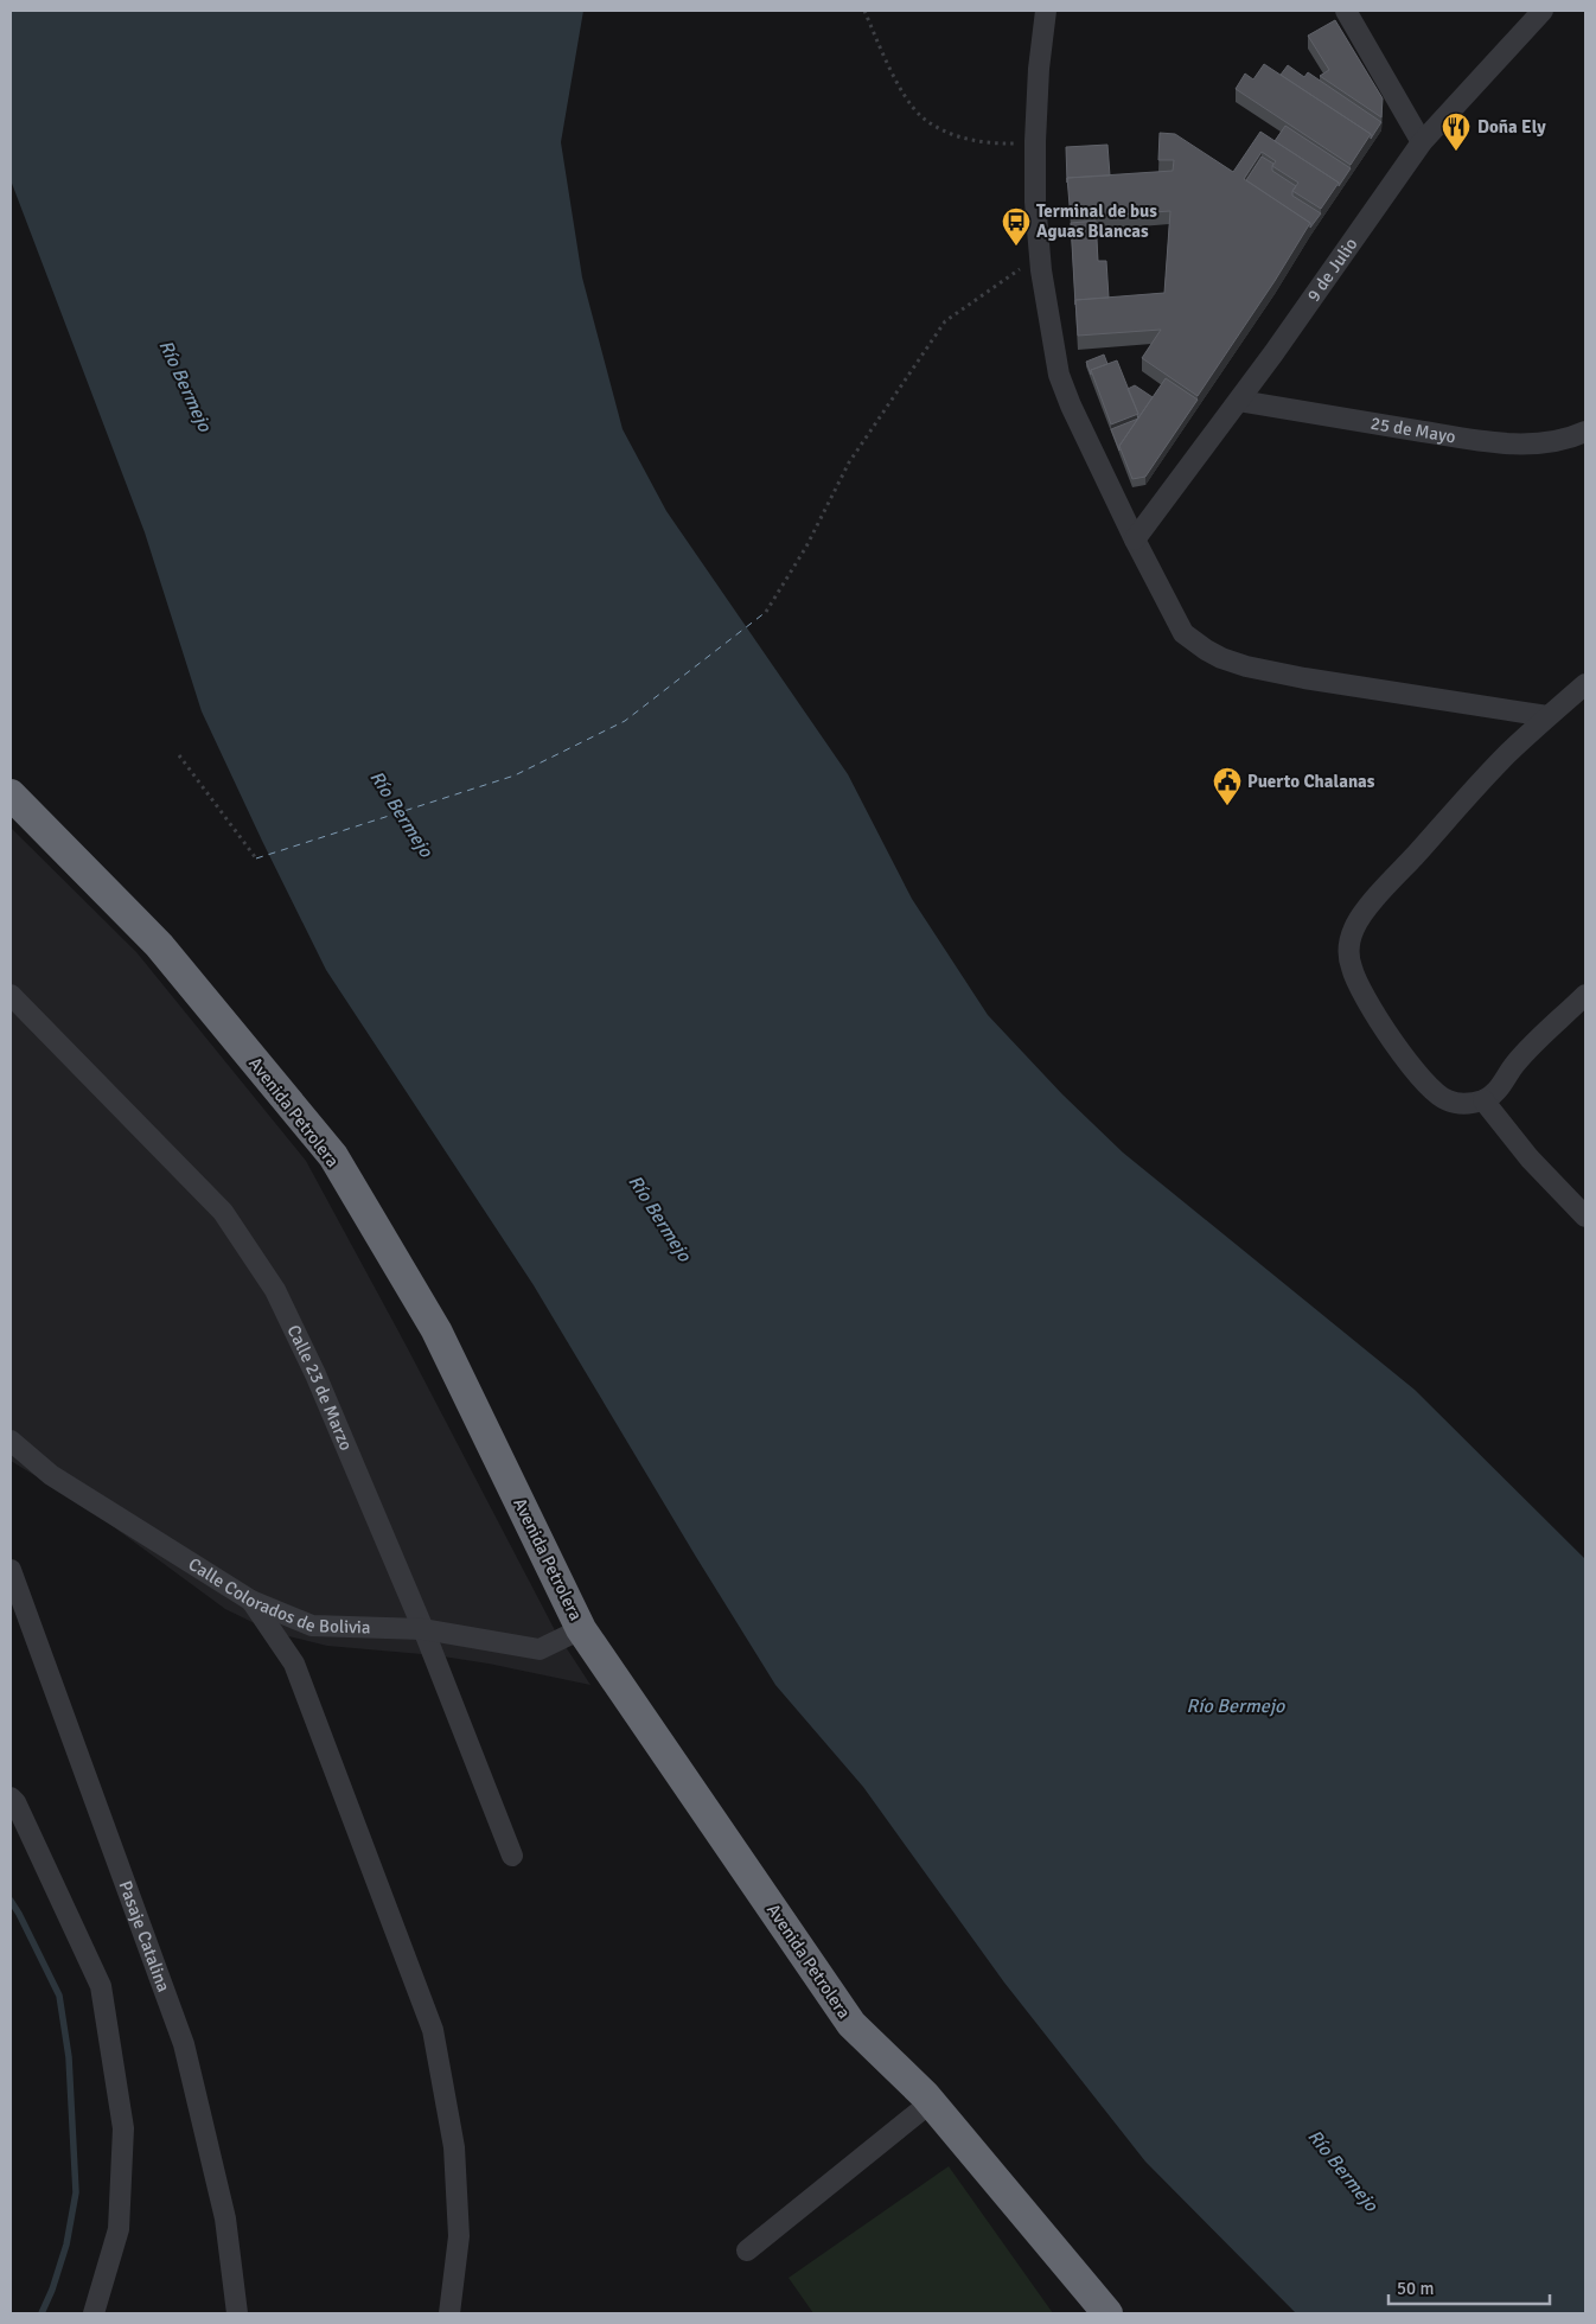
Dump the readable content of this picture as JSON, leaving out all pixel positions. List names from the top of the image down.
{
  "streets": {
    "highway": ["Avenida Petrolera"],
    "street": [
      "9 de Julio",
      "25 de Mayo",
      "Calle 23 de Marzo",
      "Calle Colorados de Bolivia",
      "Pasaje Catalina"
    ]
  },
  "crossings": [
    ["9 de Julio", "25 de Mayo"],
    ["Avenida Petrolera", "Calle Colorados de Bolivia"],
    ["Calle 23 de Marzo", "Calle Colorados de Bolivia"]
  ],
  "water": ["Río Bermejo"],
  "places": {
    "restaurant": ["Doña Ely"],
    "bus stop": ["Terminal de bus Aguas Blancas"],
    "public building": ["Puerto Chalanas"]
  },
  "scale_bar": "50 m"
}
